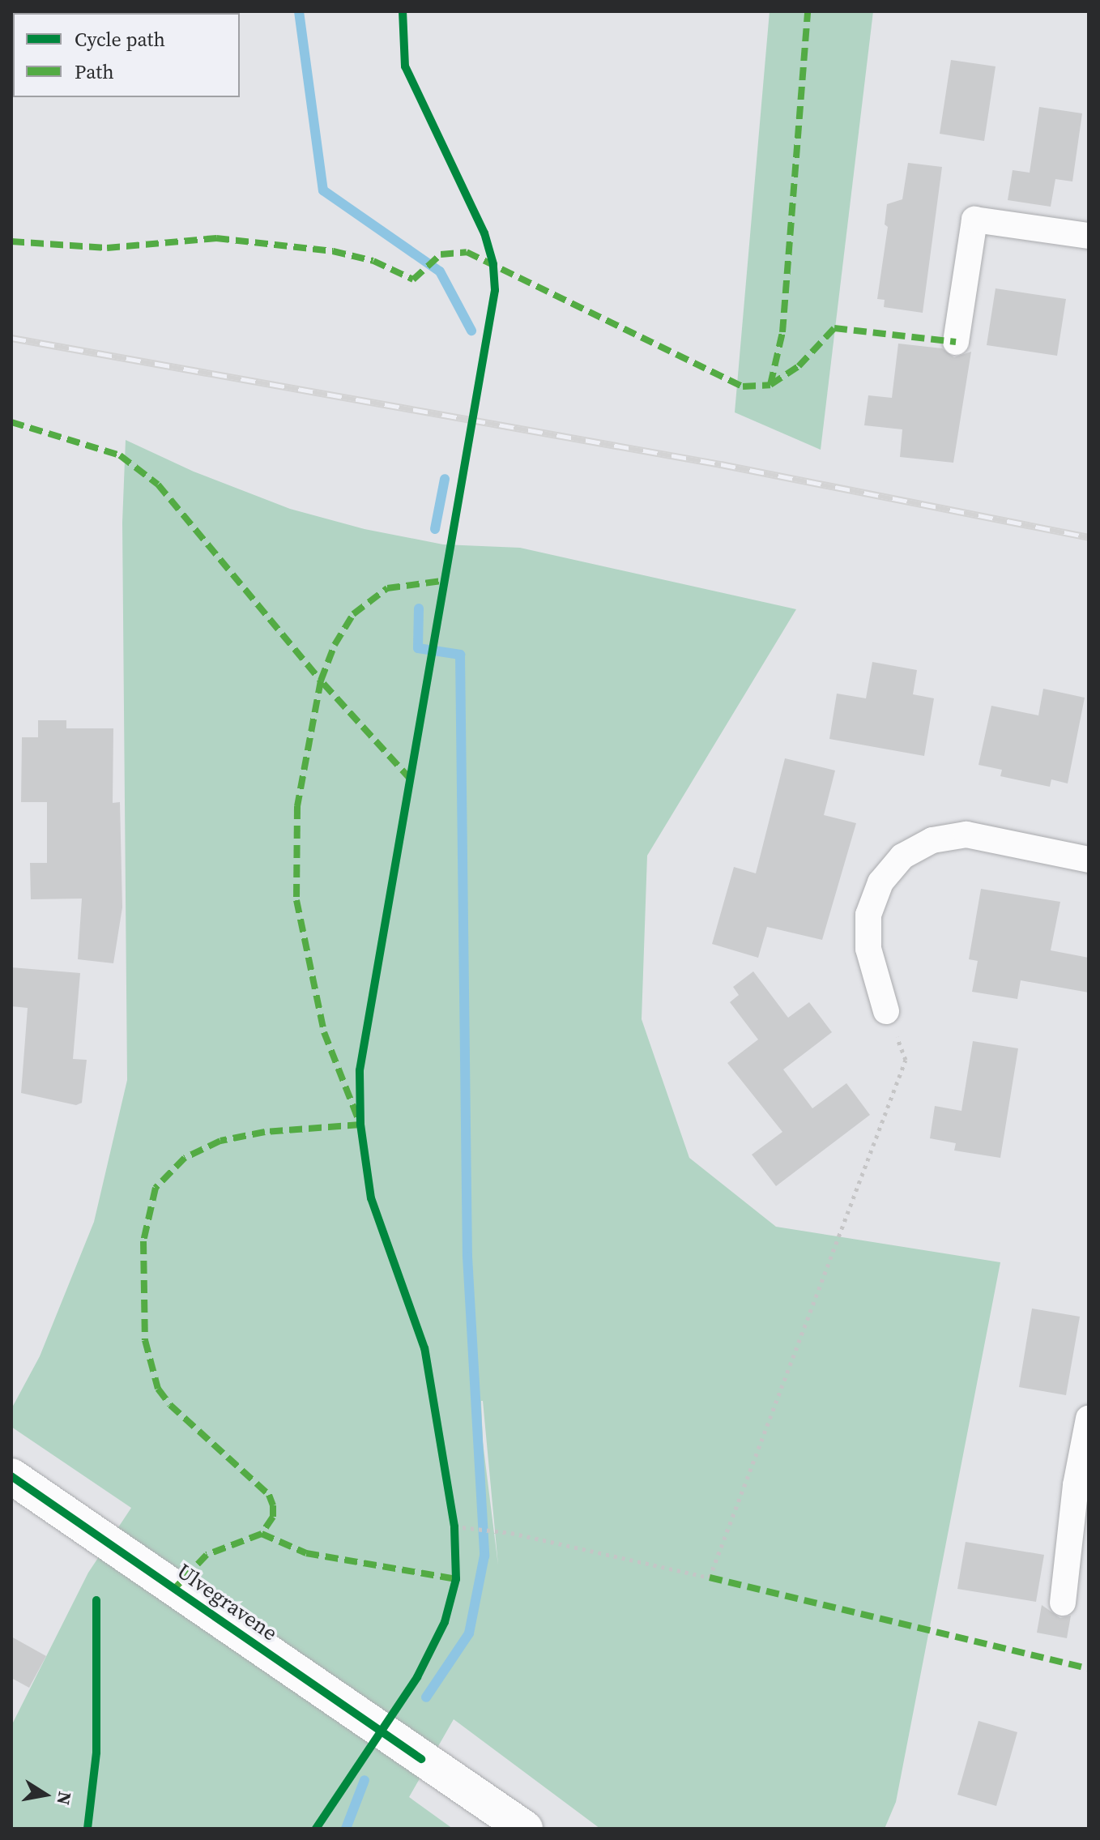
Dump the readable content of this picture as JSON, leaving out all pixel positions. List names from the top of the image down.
{
  "streets": {
    "street": ["Ulvegravene"]
  },
  "legend": ["Cycle path", "Path"],
  "north": "right"
}
